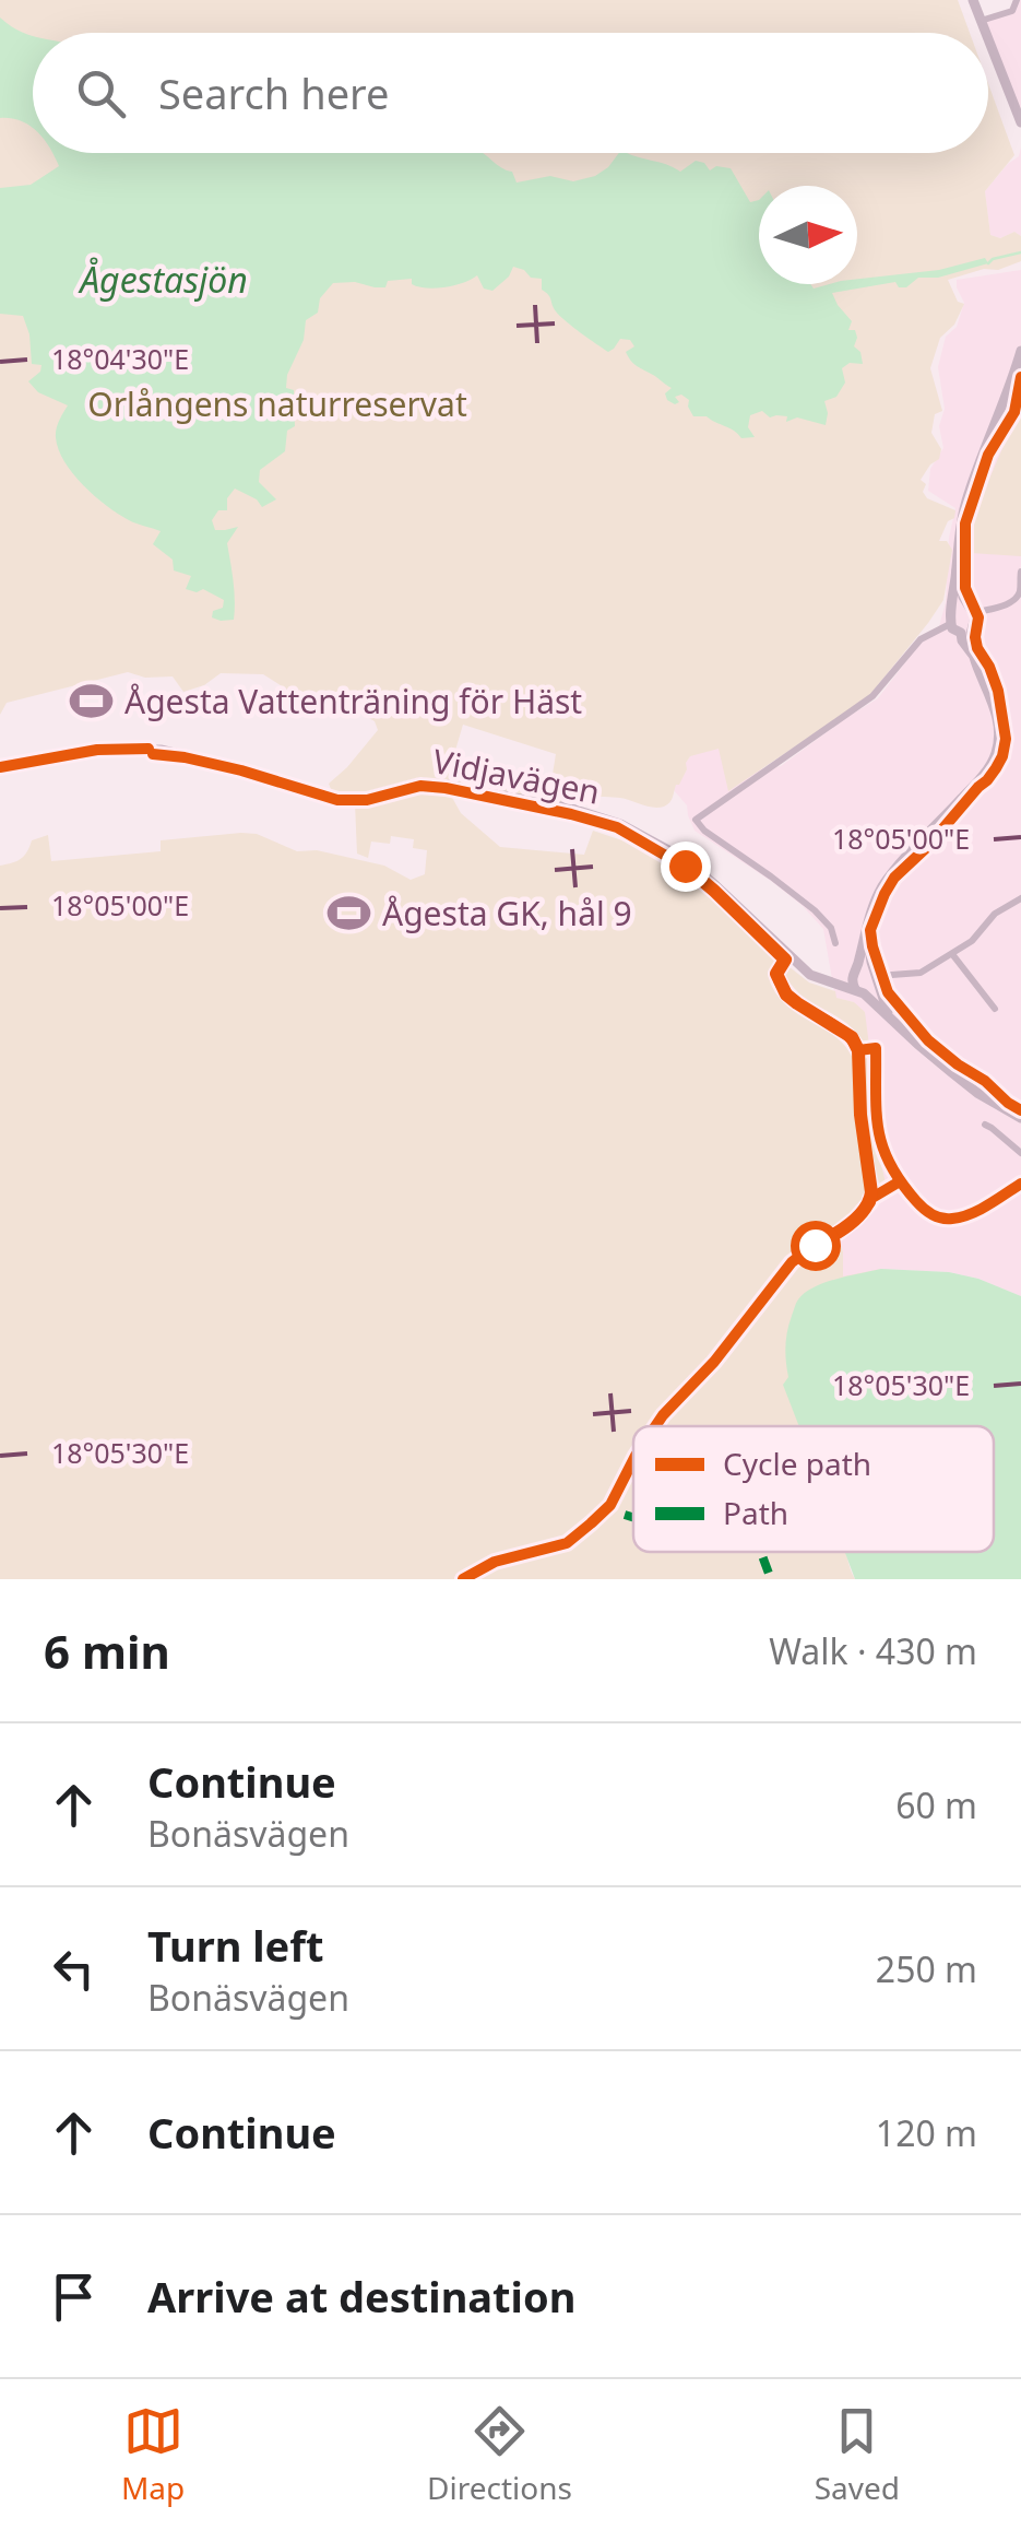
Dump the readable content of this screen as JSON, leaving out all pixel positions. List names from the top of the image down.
{
  "streets": {
    "main road": ["Vidjavägen"]
  },
  "water": ["Ågestasjön"],
  "parks": ["Orlångens naturreservat"],
  "places": {
    "sports": ["Ågesta Vattenträning för Häst", "Ågesta GK, hål 9"]
  },
  "legend": ["Cycle path", "Path"],
  "north": "right",
  "page": {
    "search": "Search here",
    "heading": ["6 min", "Walk · 430 m"],
    "list": [
      ["Continue", "Bonäsvägen", "60 m"],
      ["Turn left", "Bonäsvägen", "250 m"],
      ["Continue", "120 m"],
      "Arrive at destination"
    ],
    "nav": ["Map", "Directions", "Saved"]
  },
  "coordinates": ["18°04'30\"E", "18°05'00\"E", "18°05'30\"E"]
}
